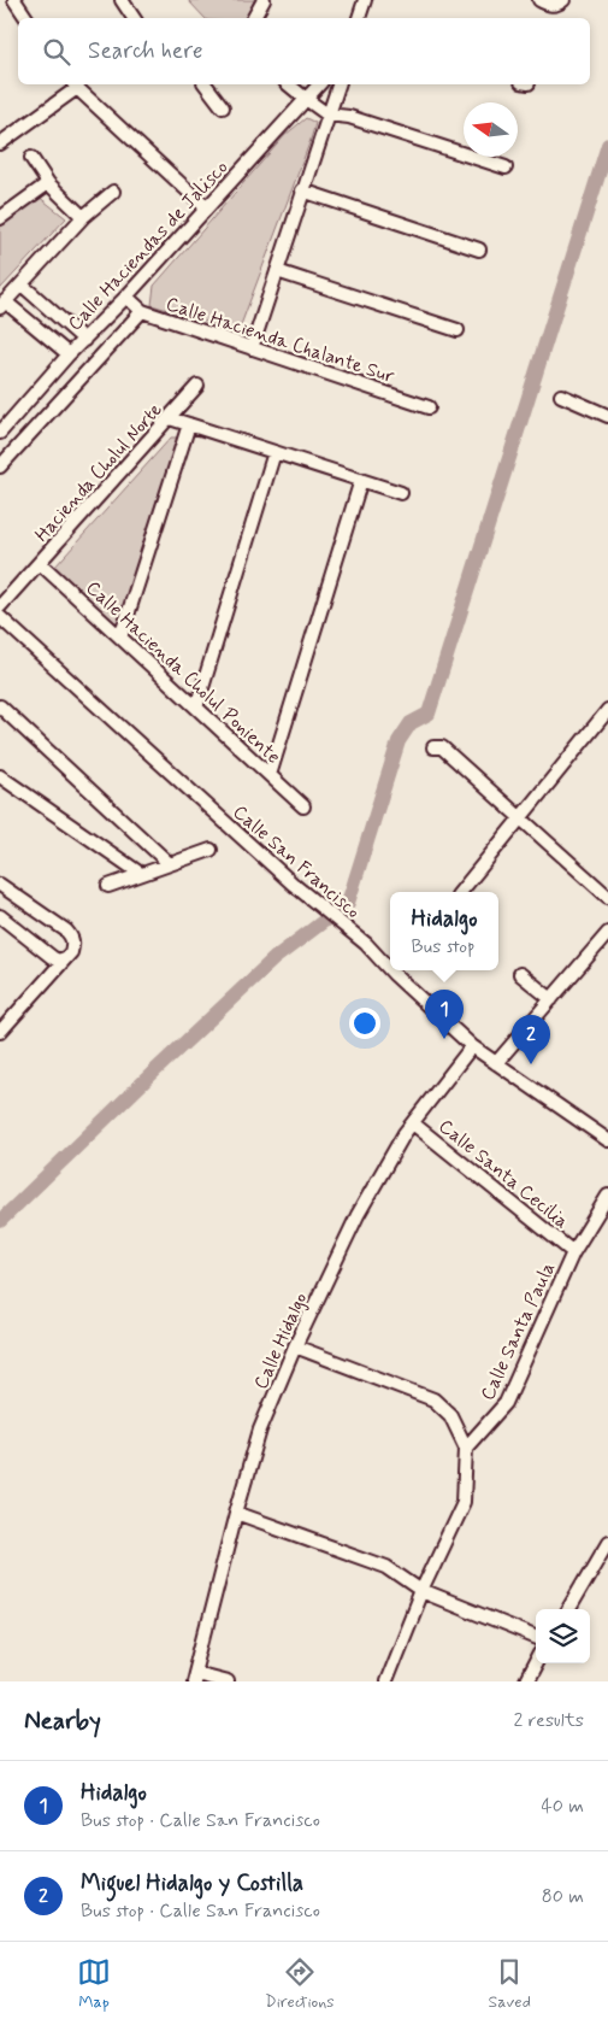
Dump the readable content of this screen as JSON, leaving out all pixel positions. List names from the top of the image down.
{
  "streets": {
    "street": [
      "Calle Haciendas de Jalisco",
      "Calle Hacienda Chalante Sur",
      "Hacienda Cholul Norte",
      "Calle Hacienda Cholul Poniente",
      "Calle San Francisco",
      "Calle Santa Cecilia",
      "Calle Santa Paula",
      "Calle Hidalgo"
    ]
  },
  "crossings": [
    ["Calle Haciendas de Jalisco", "Calle Hacienda Chalante Sur"],
    ["Hacienda Cholul Norte", "Calle Hacienda Cholul Poniente"],
    ["Calle San Francisco", "Calle Hidalgo"],
    ["Calle Santa Cecilia", "Calle Santa Paula"],
    ["Calle Santa Cecilia", "Calle Hidalgo"]
  ],
  "north": "left",
  "page": {
    "search": "Search here",
    "popup": ["Hidalgo", "Bus stop"],
    "pins": ["1", "2"],
    "heading": ["Nearby", "2 results"],
    "list": [
      {
        "mark": "1",
        "name": "Hidalgo",
        "note": "Bus stop · Calle San Francisco",
        "value": "40 m"
      },
      {
        "mark": "2",
        "name": "Miguel Hidalgo y Costilla",
        "note": "Bus stop · Calle San Francisco",
        "value": "80 m"
      }
    ],
    "nav": ["Map", "Directions", "Saved"]
  }
}
